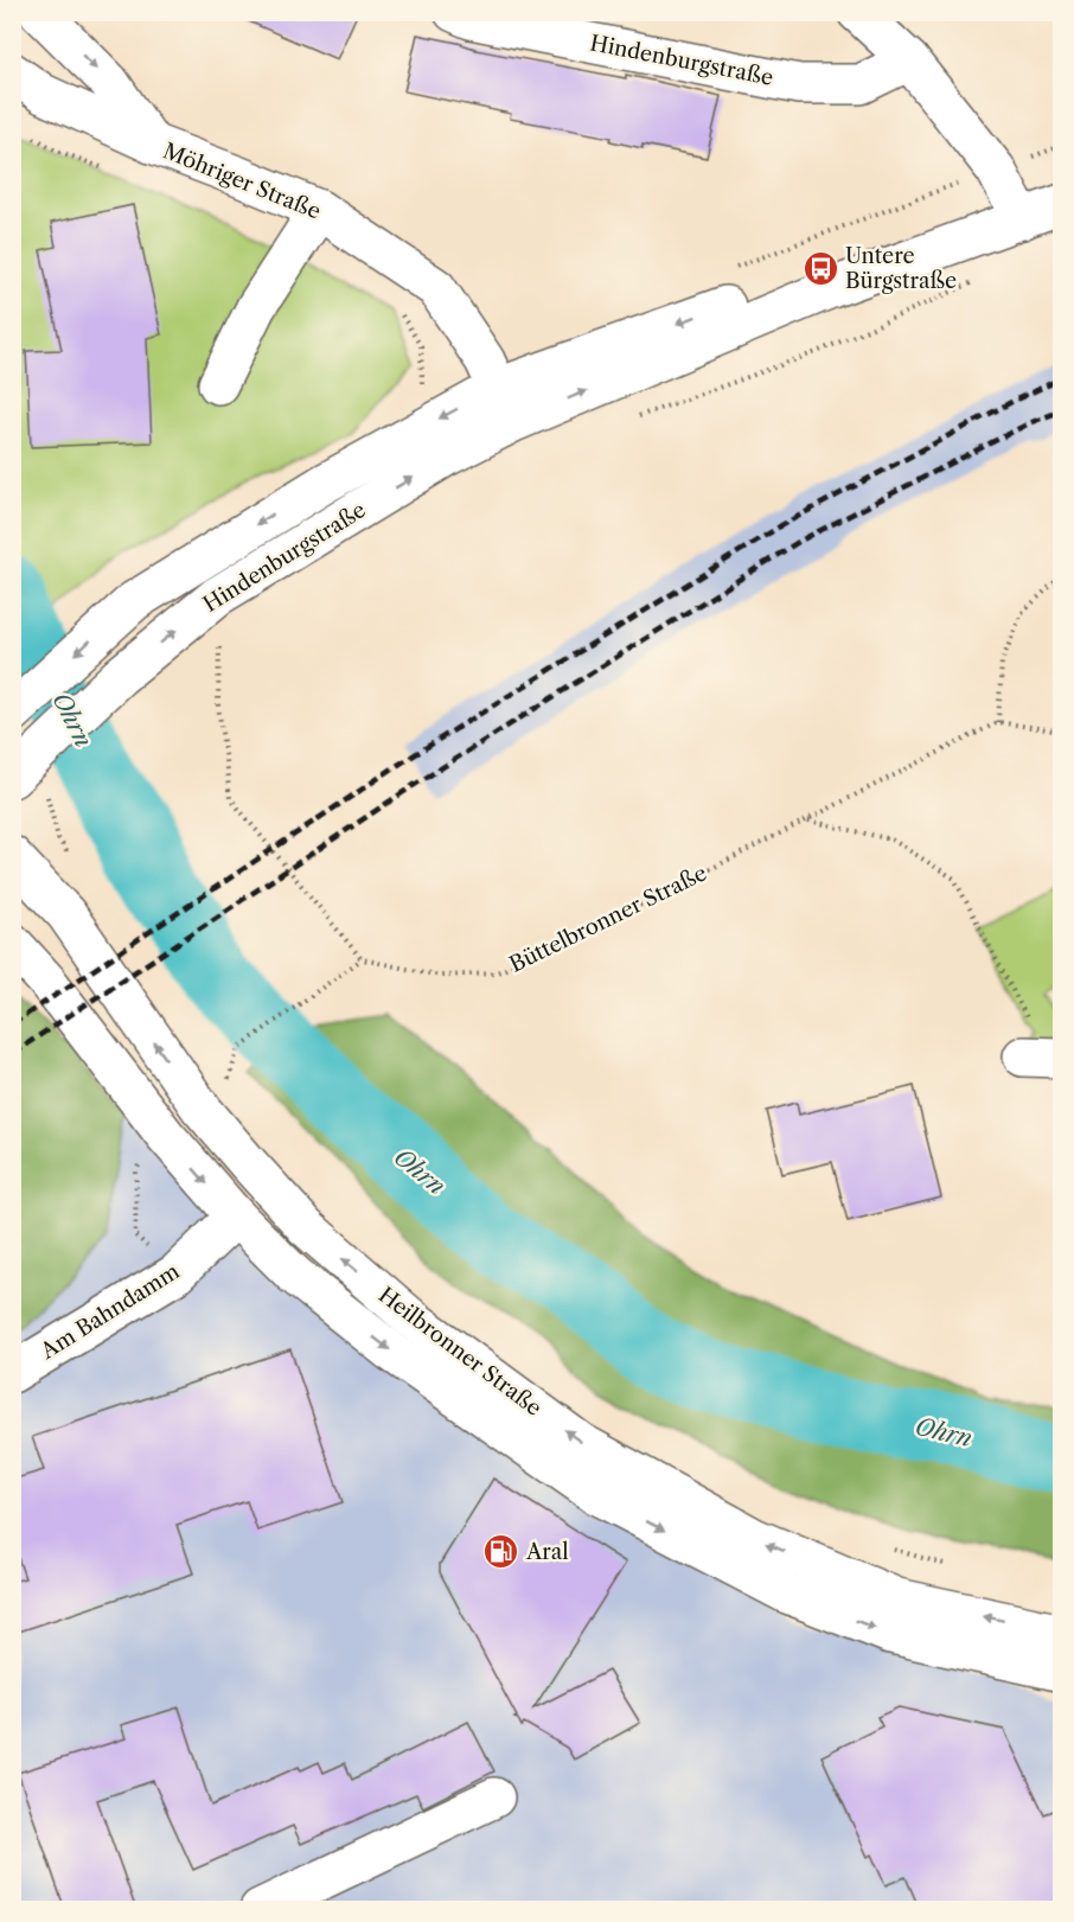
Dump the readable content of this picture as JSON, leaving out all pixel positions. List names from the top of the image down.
{
  "streets": {
    "street": [
      "Hindenburgstraße",
      "Möhriger Straße",
      "Am Bahndamm",
      "Heilbronner Straße"
    ],
    "path": ["Büttelbronner Straße"]
  },
  "crossings": [
    ["Hindenburgstraße", "Möhriger Straße"],
    ["Am Bahndamm", "Heilbronner Straße"]
  ],
  "water": ["Ohrn"],
  "places": {
    "bus stop": ["Untere Bürgstraße"],
    "fuel station": ["Aral"]
  }
}
